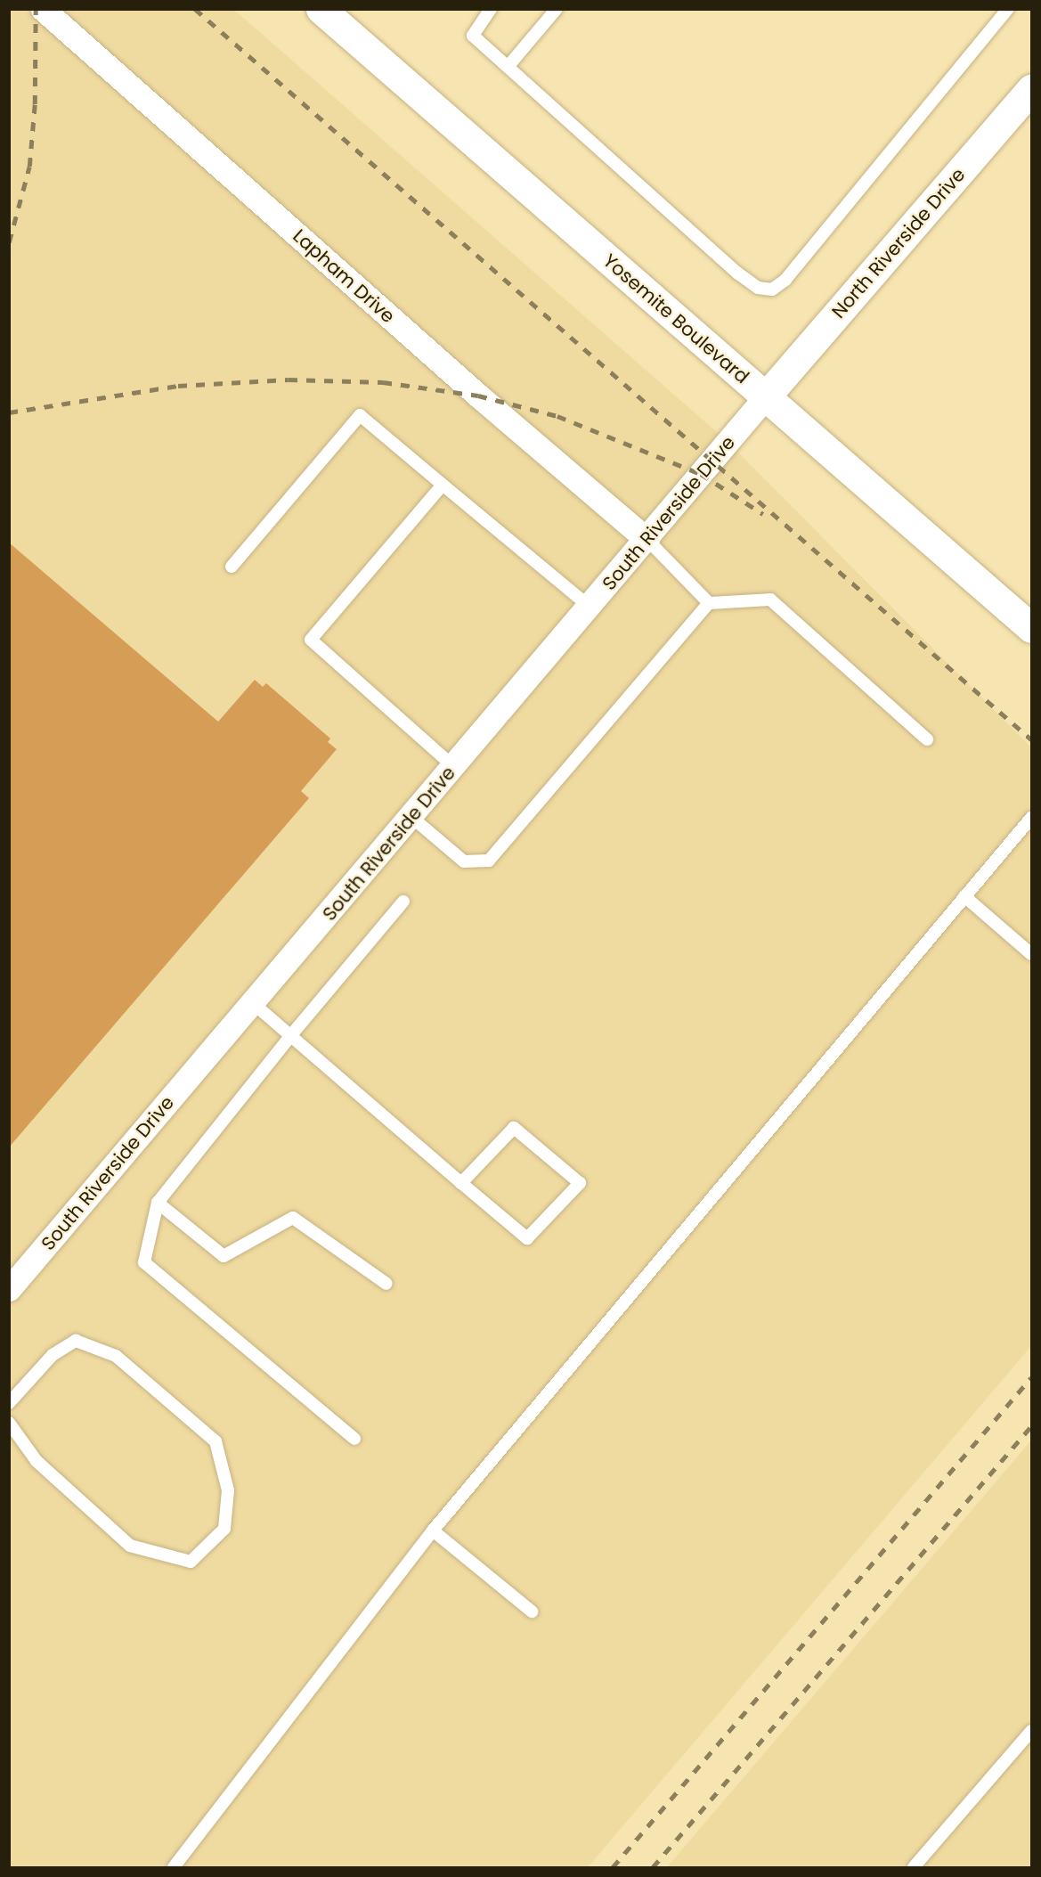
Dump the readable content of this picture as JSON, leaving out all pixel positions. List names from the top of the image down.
{
  "streets": {
    "main road": ["North Riverside Drive", "Yosemite Boulevard"],
    "street": ["Lapham Drive", "South Riverside Drive"]
  },
  "crossings": [
    ["North Riverside Drive", "Yosemite Boulevard"],
    ["North Riverside Drive", "South Riverside Drive"],
    ["Lapham Drive", "South Riverside Drive"],
    ["Yosemite Boulevard", "South Riverside Drive"]
  ]
}
